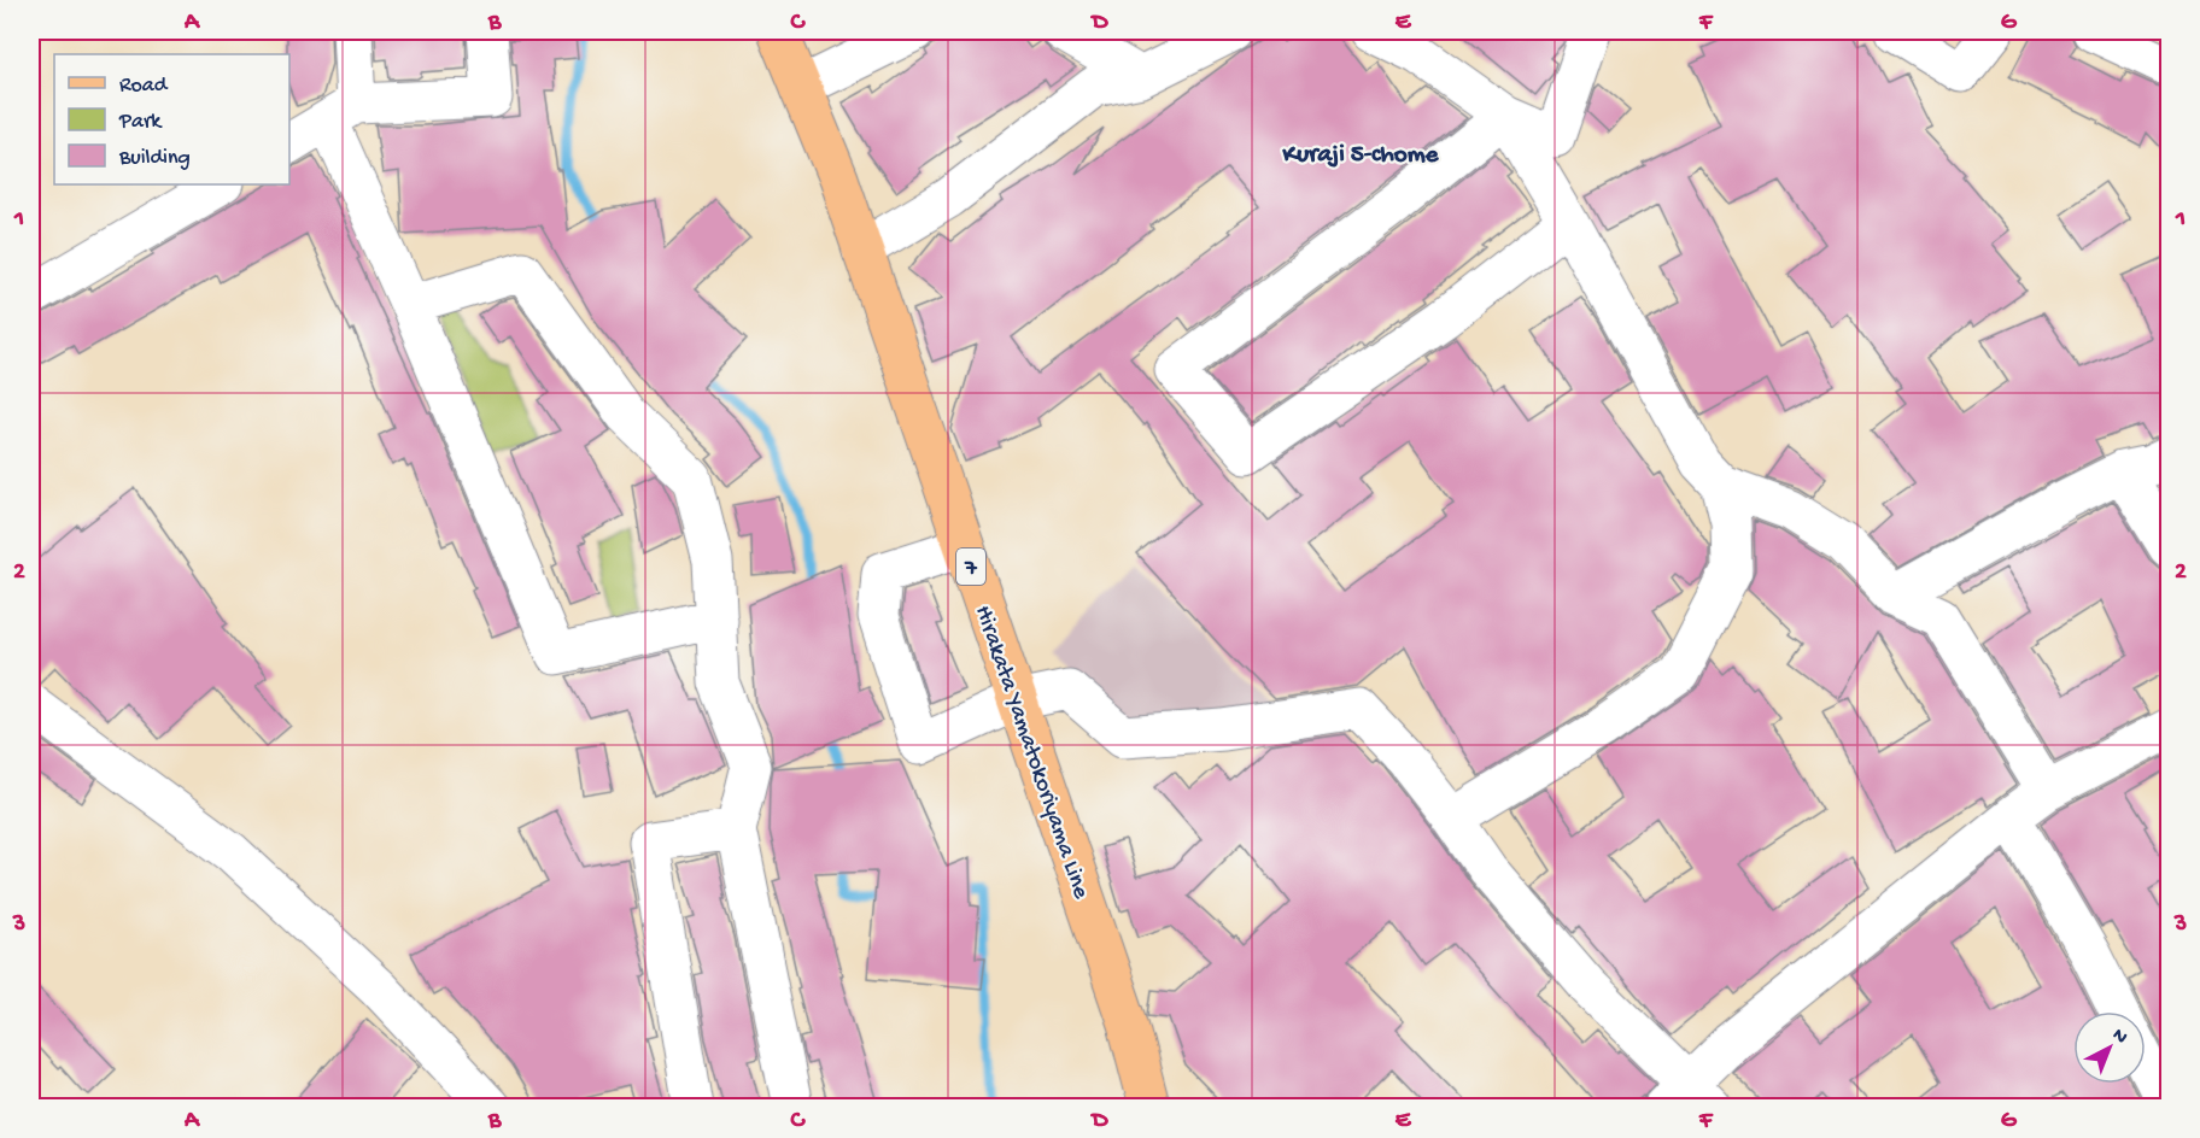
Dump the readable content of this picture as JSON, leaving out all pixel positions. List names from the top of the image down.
{
  "streets": {
    "main road": ["7", "Hirakata Yamatokoriyama Line"]
  },
  "districts": ["Kuraji 5-chome"],
  "legend": ["Road", "Park", "Building"],
  "north": "top right",
  "grid": {
    "columns": [
      "A",
      "B",
      "C",
      "D",
      "E",
      "F",
      "G"
    ],
    "rows": ["1", "2", "3"]
  }
}
